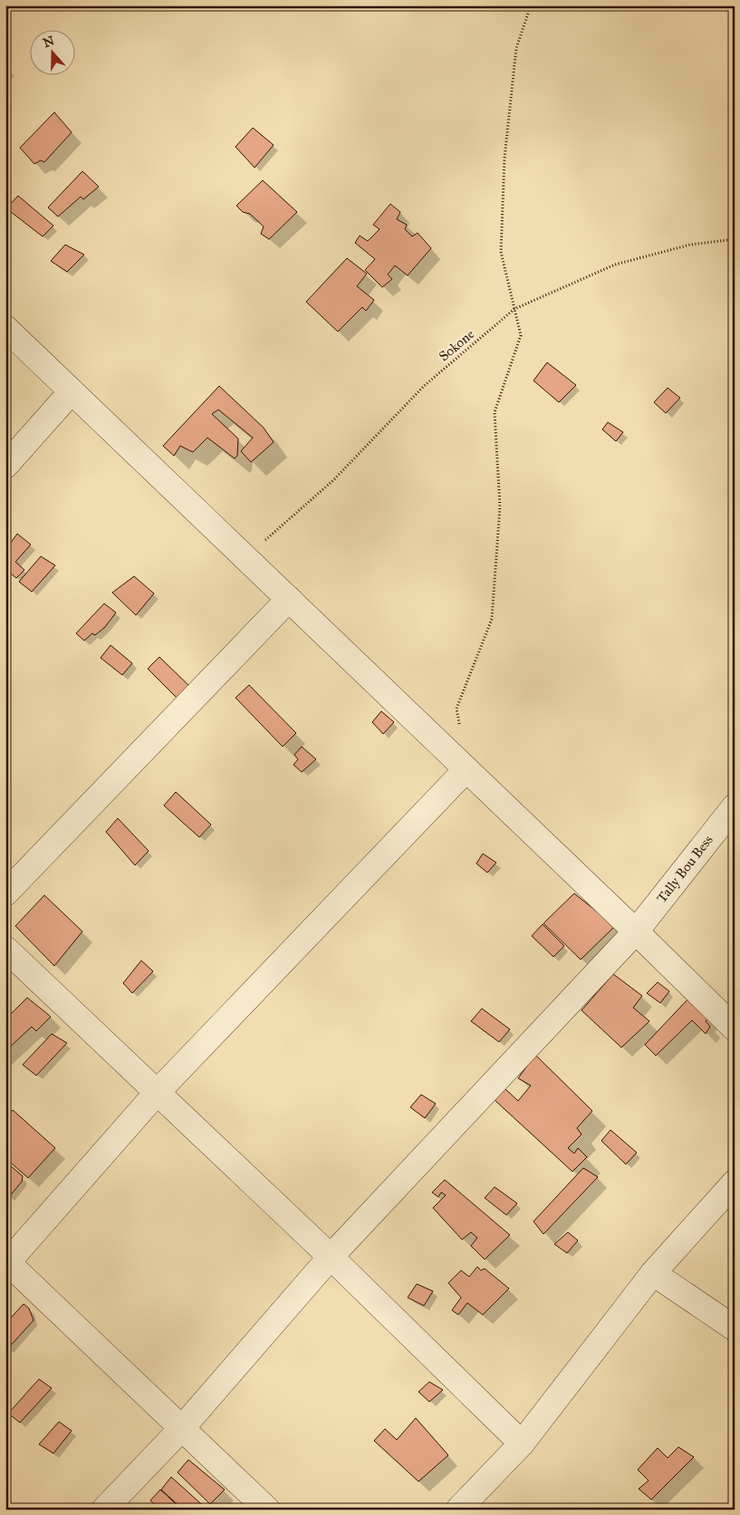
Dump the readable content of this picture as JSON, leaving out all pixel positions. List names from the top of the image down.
{
  "streets": {
    "street": ["Tally Bou Bess"],
    "path": ["Sokone"]
  },
  "north": "top"
}
